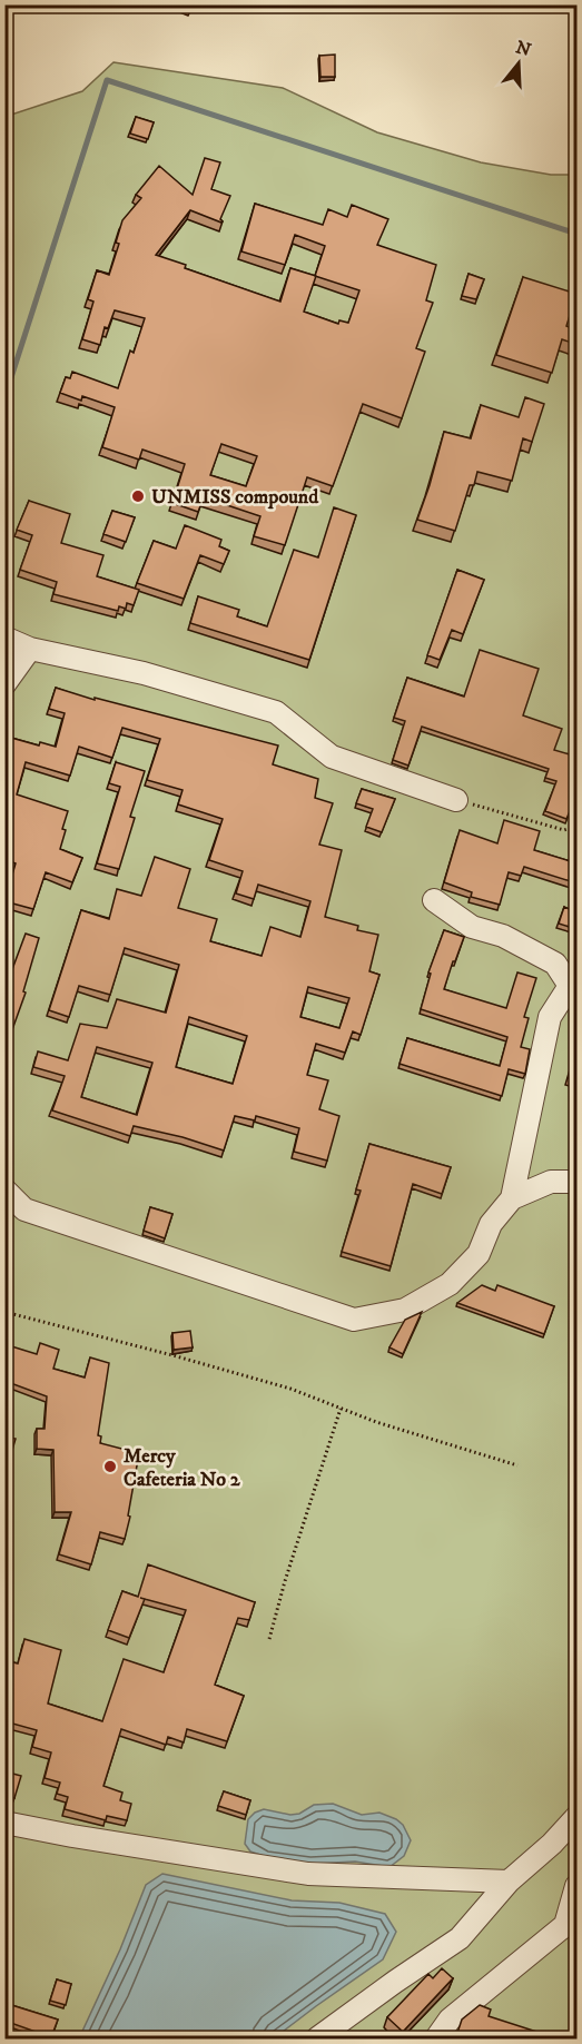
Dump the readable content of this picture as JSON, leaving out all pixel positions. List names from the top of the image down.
{
  "places": ["UNMISS compound", "Mercy Cafeteria No 2"],
  "north": "top"
}
